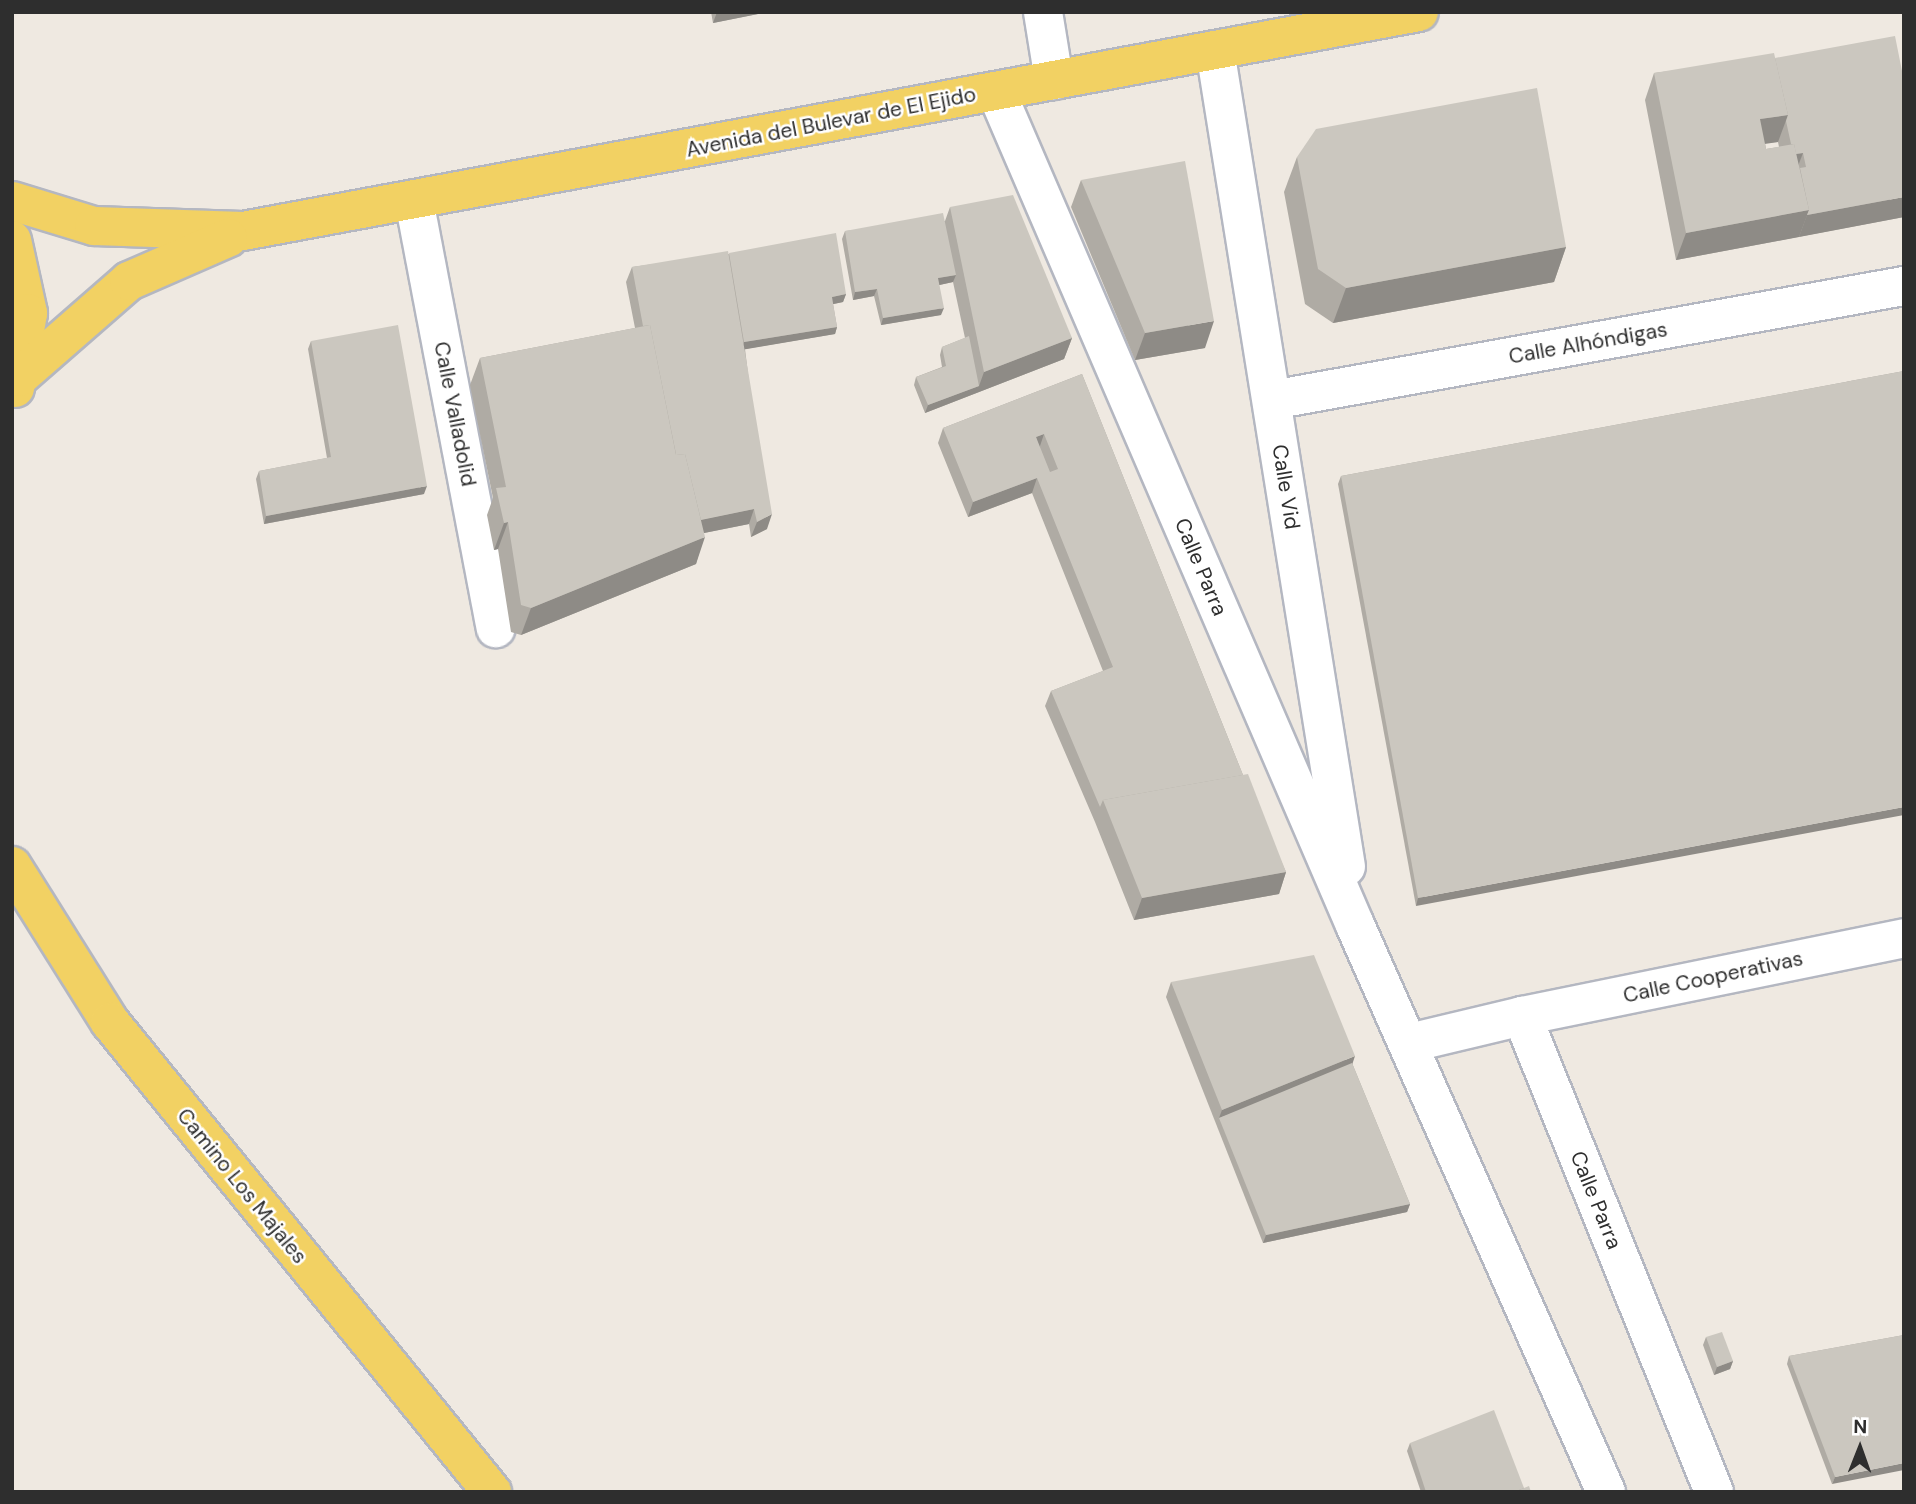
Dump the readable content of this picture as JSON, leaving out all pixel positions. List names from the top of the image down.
{
  "streets": {
    "main road": ["Avenida del Bulevar de El Ejido", "Camino Los Majales"],
    "street": [
      "Calle Alhóndigas",
      "Calle Valladolid",
      "Calle Vid",
      "Calle Parra",
      "Calle Cooperativas"
    ]
  },
  "crossings": [
    ["Avenida del Bulevar de El Ejido", "Calle Valladolid"],
    ["Avenida del Bulevar de El Ejido", "Calle Vid"],
    ["Avenida del Bulevar de El Ejido", "Calle Parra"],
    ["Calle Alhóndigas", "Calle Vid"],
    ["Calle Vid", "Calle Parra"],
    ["Calle Parra", "Calle Cooperativas"]
  ],
  "north": "top"
}
